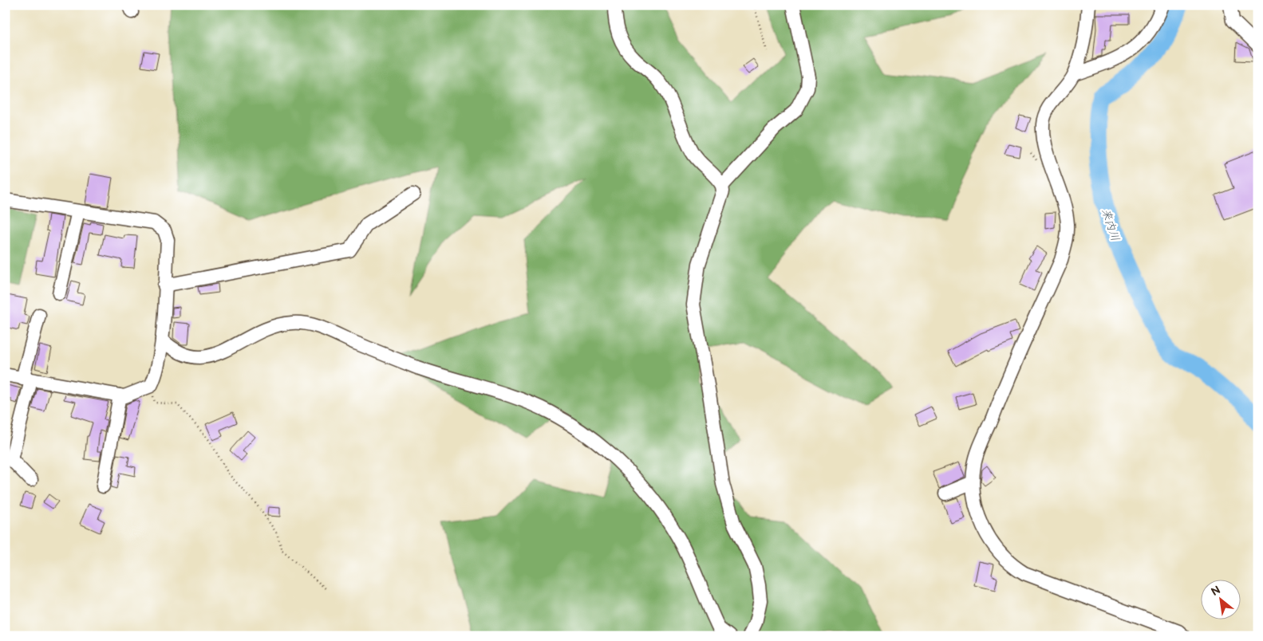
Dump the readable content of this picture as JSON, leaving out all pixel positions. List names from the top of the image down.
{
  "water": ["来内川"],
  "north": "top left"
}
